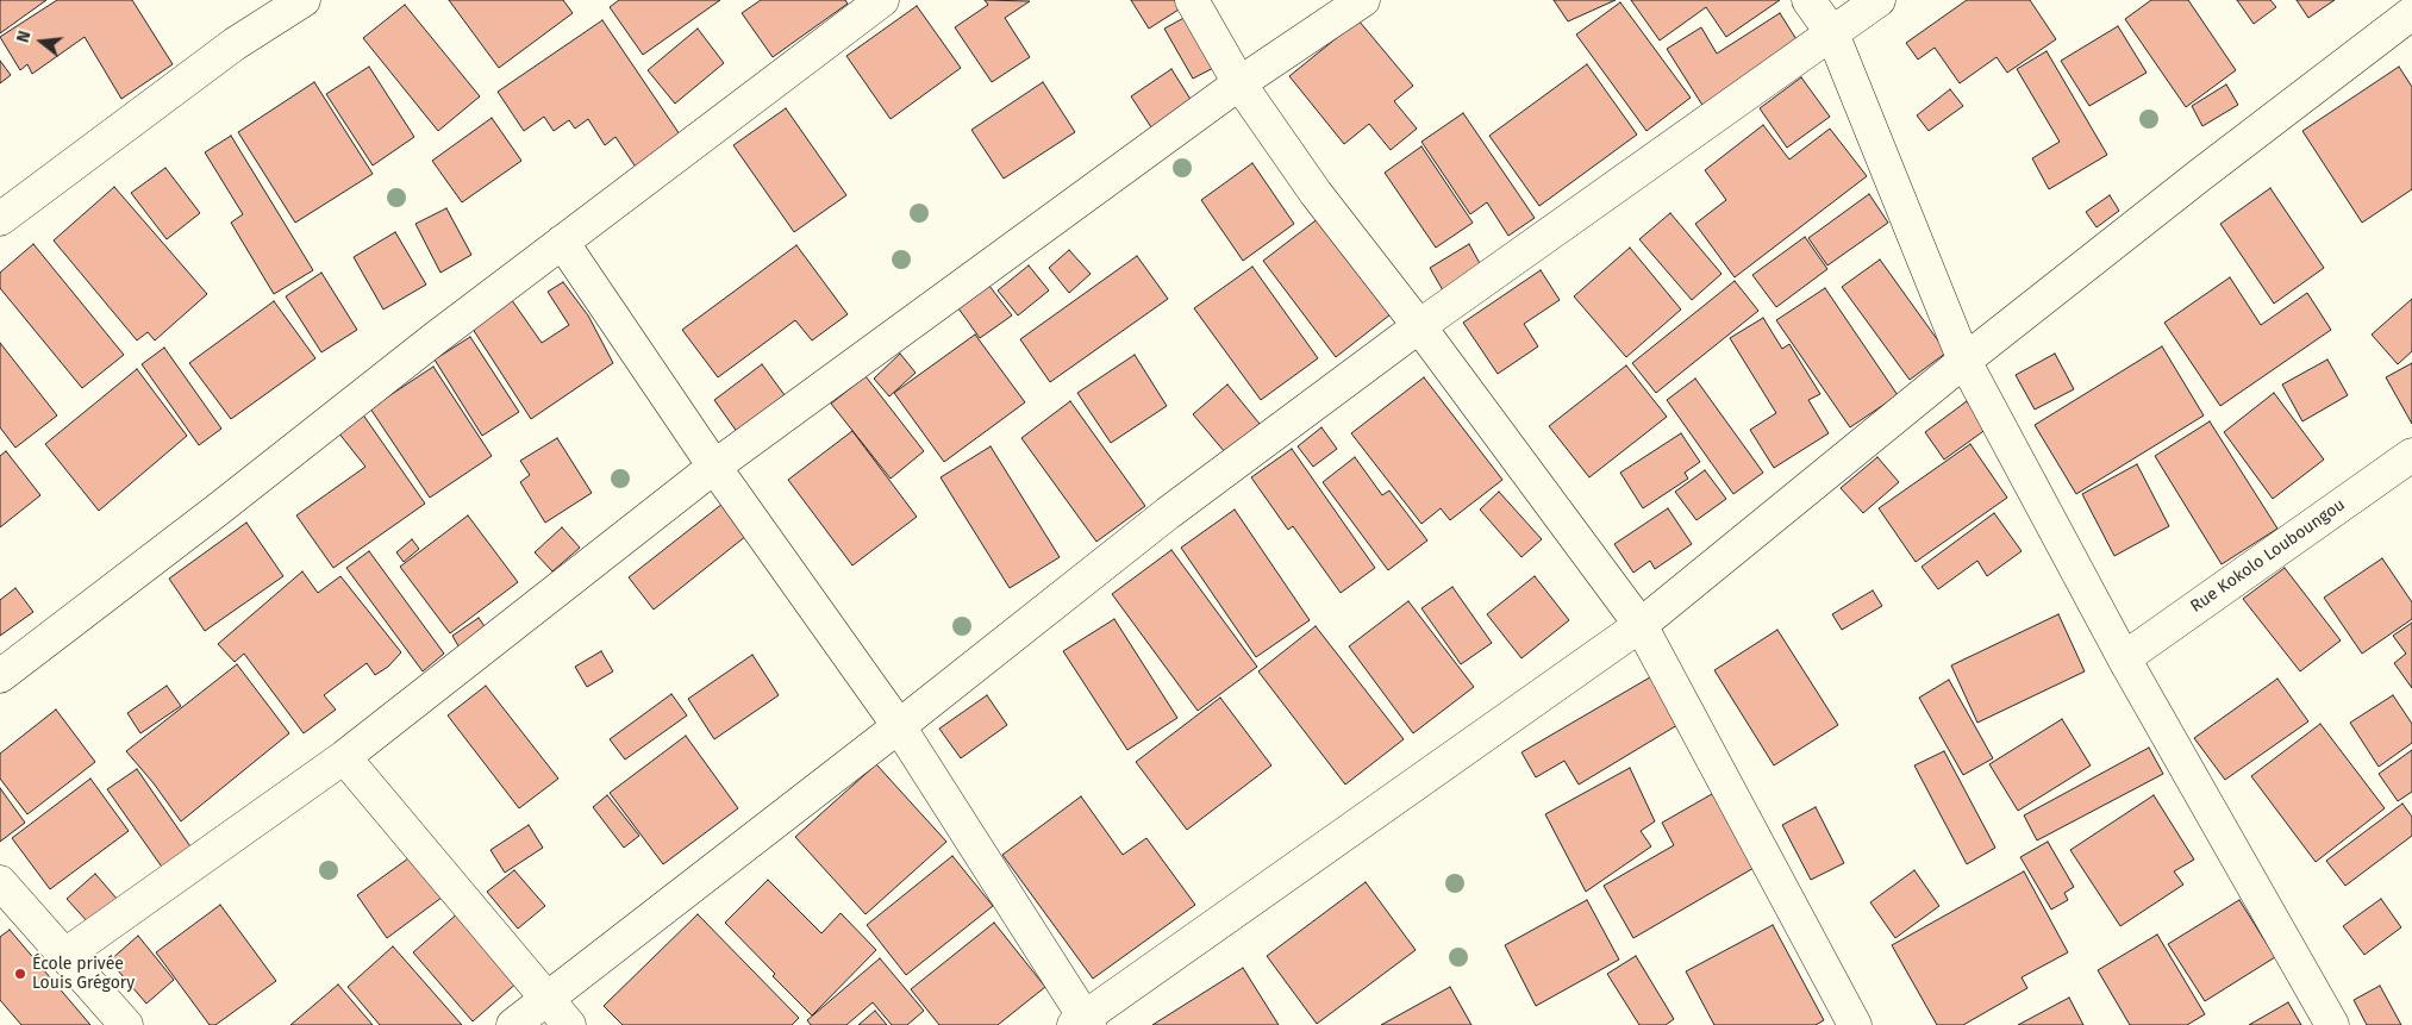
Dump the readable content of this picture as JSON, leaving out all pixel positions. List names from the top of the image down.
{
  "streets": {
    "street": ["Rue Kokolo Louboungou"]
  },
  "places": ["École privée Louis Grégory"],
  "north": "left"
}
